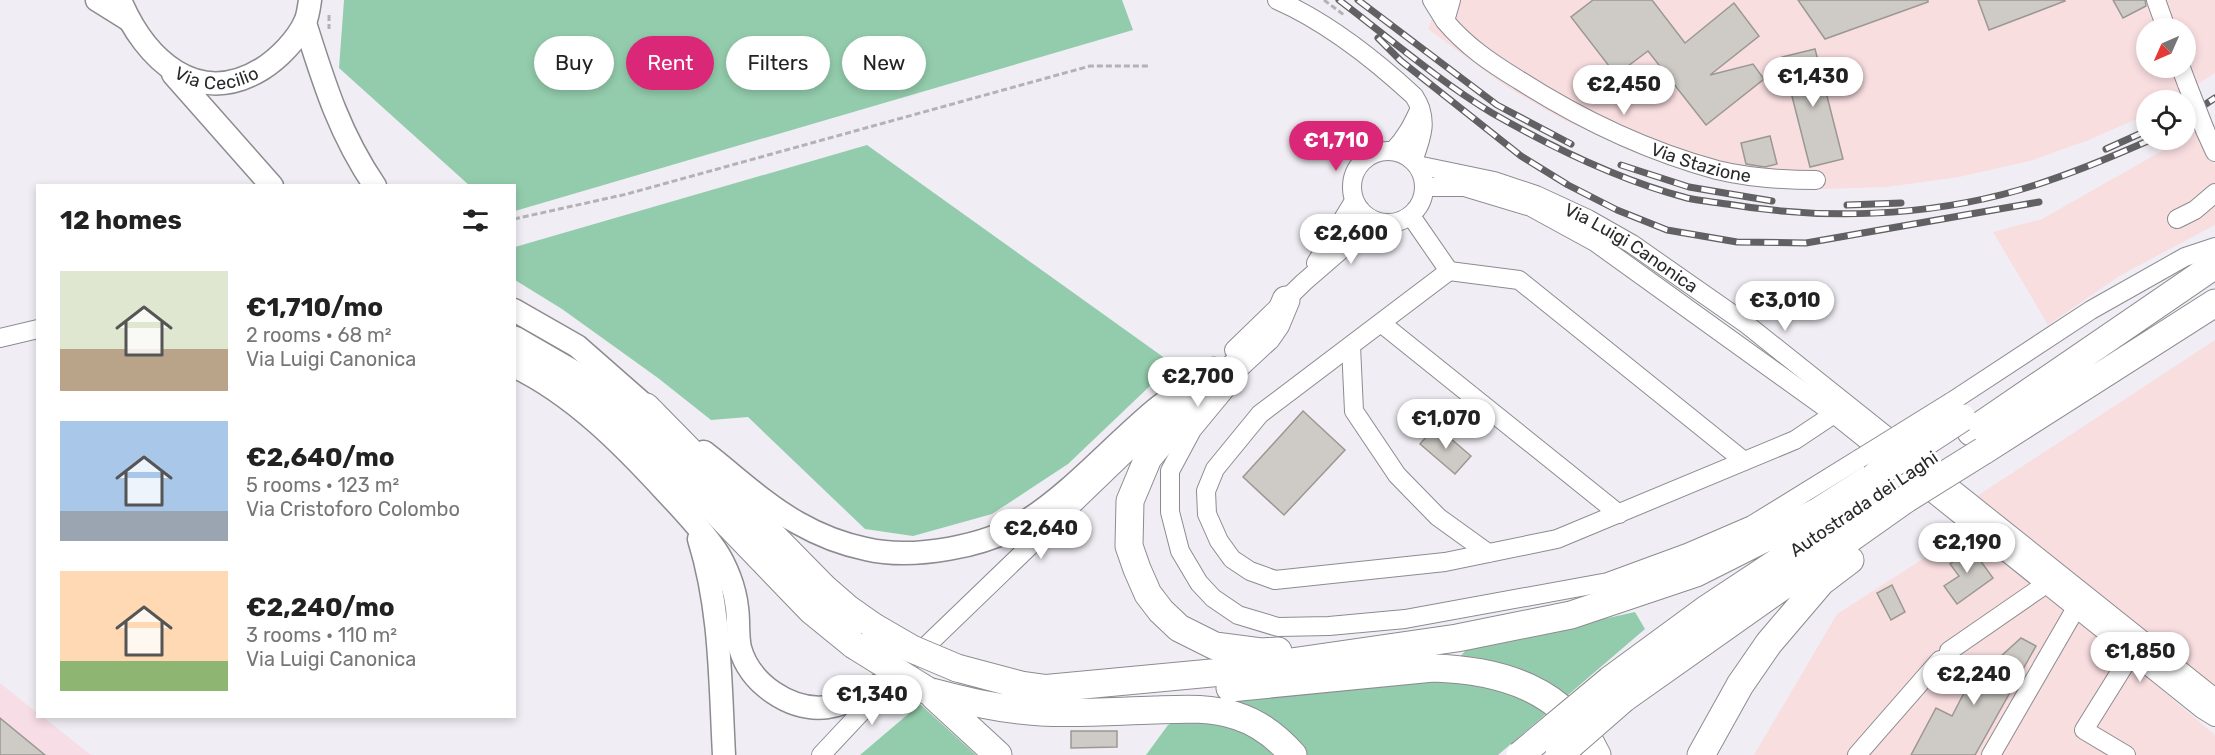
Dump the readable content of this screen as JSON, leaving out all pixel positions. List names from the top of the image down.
{
  "streets": {
    "highway": ["Autostrada dei Laghi"],
    "main road": ["Via Cecilio"],
    "street": ["Via Stazione", "Via Luigi Canonica"]
  },
  "north": "bottom left",
  "page": {
    "chip": [
      "Buy",
      "Rent",
      "Filters",
      "New"
    ],
    "price": [
      "€1,430",
      "€2,450",
      "€1,710",
      "€2,600",
      "€3,010",
      "€2,700",
      "€1,070",
      "€2,640",
      "€2,190",
      "€1,850",
      "€2,240",
      "€1,340"
    ],
    "heading": "12 homes",
    "list": [
      {
        "name": "€1,710/mo",
        "note": "2 rooms · 68 m² · Via Luigi Canonica"
      },
      {
        "name": "€2,640/mo",
        "note": "5 rooms · 123 m² · Via Cristoforo Colombo"
      },
      {
        "name": "€2,240/mo",
        "note": "3 rooms · 110 m² · Via Luigi Canonica"
      }
    ]
  }
}
